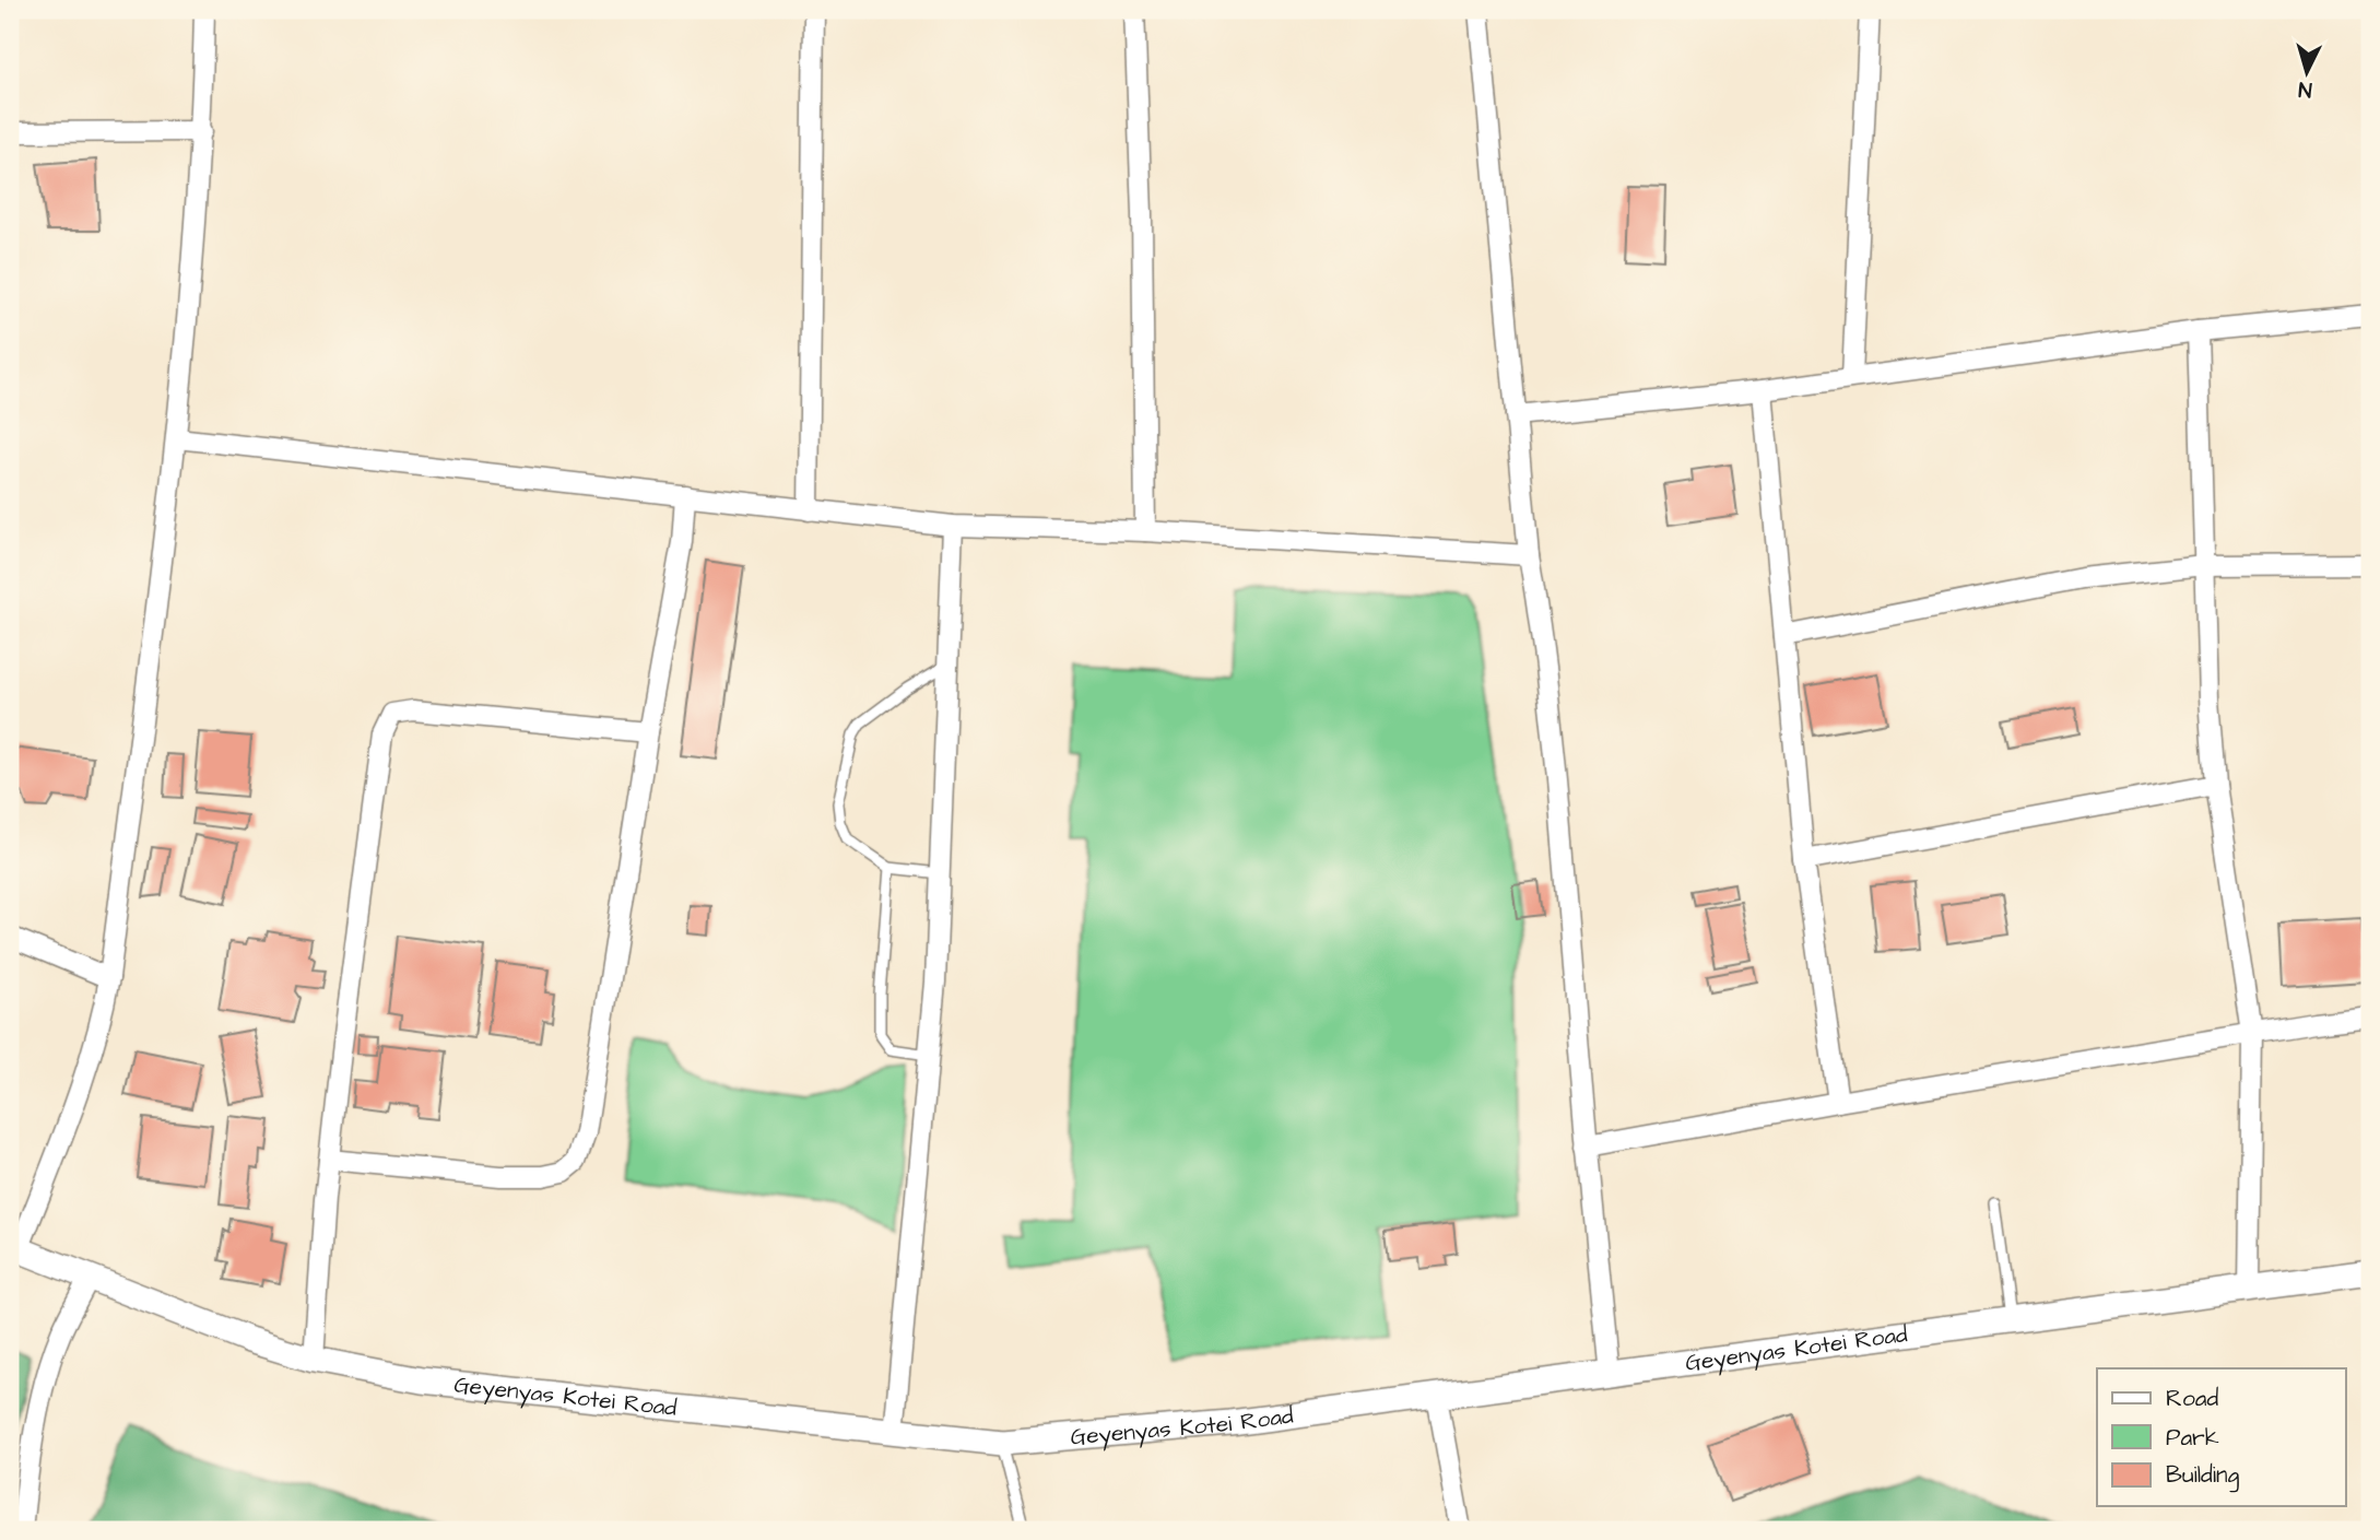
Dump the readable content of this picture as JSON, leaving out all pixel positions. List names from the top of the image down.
{
  "streets": {
    "street": ["Geyenyas Kotei Road"]
  },
  "legend": ["Road", "Park", "Building"],
  "north": "bottom"
}
